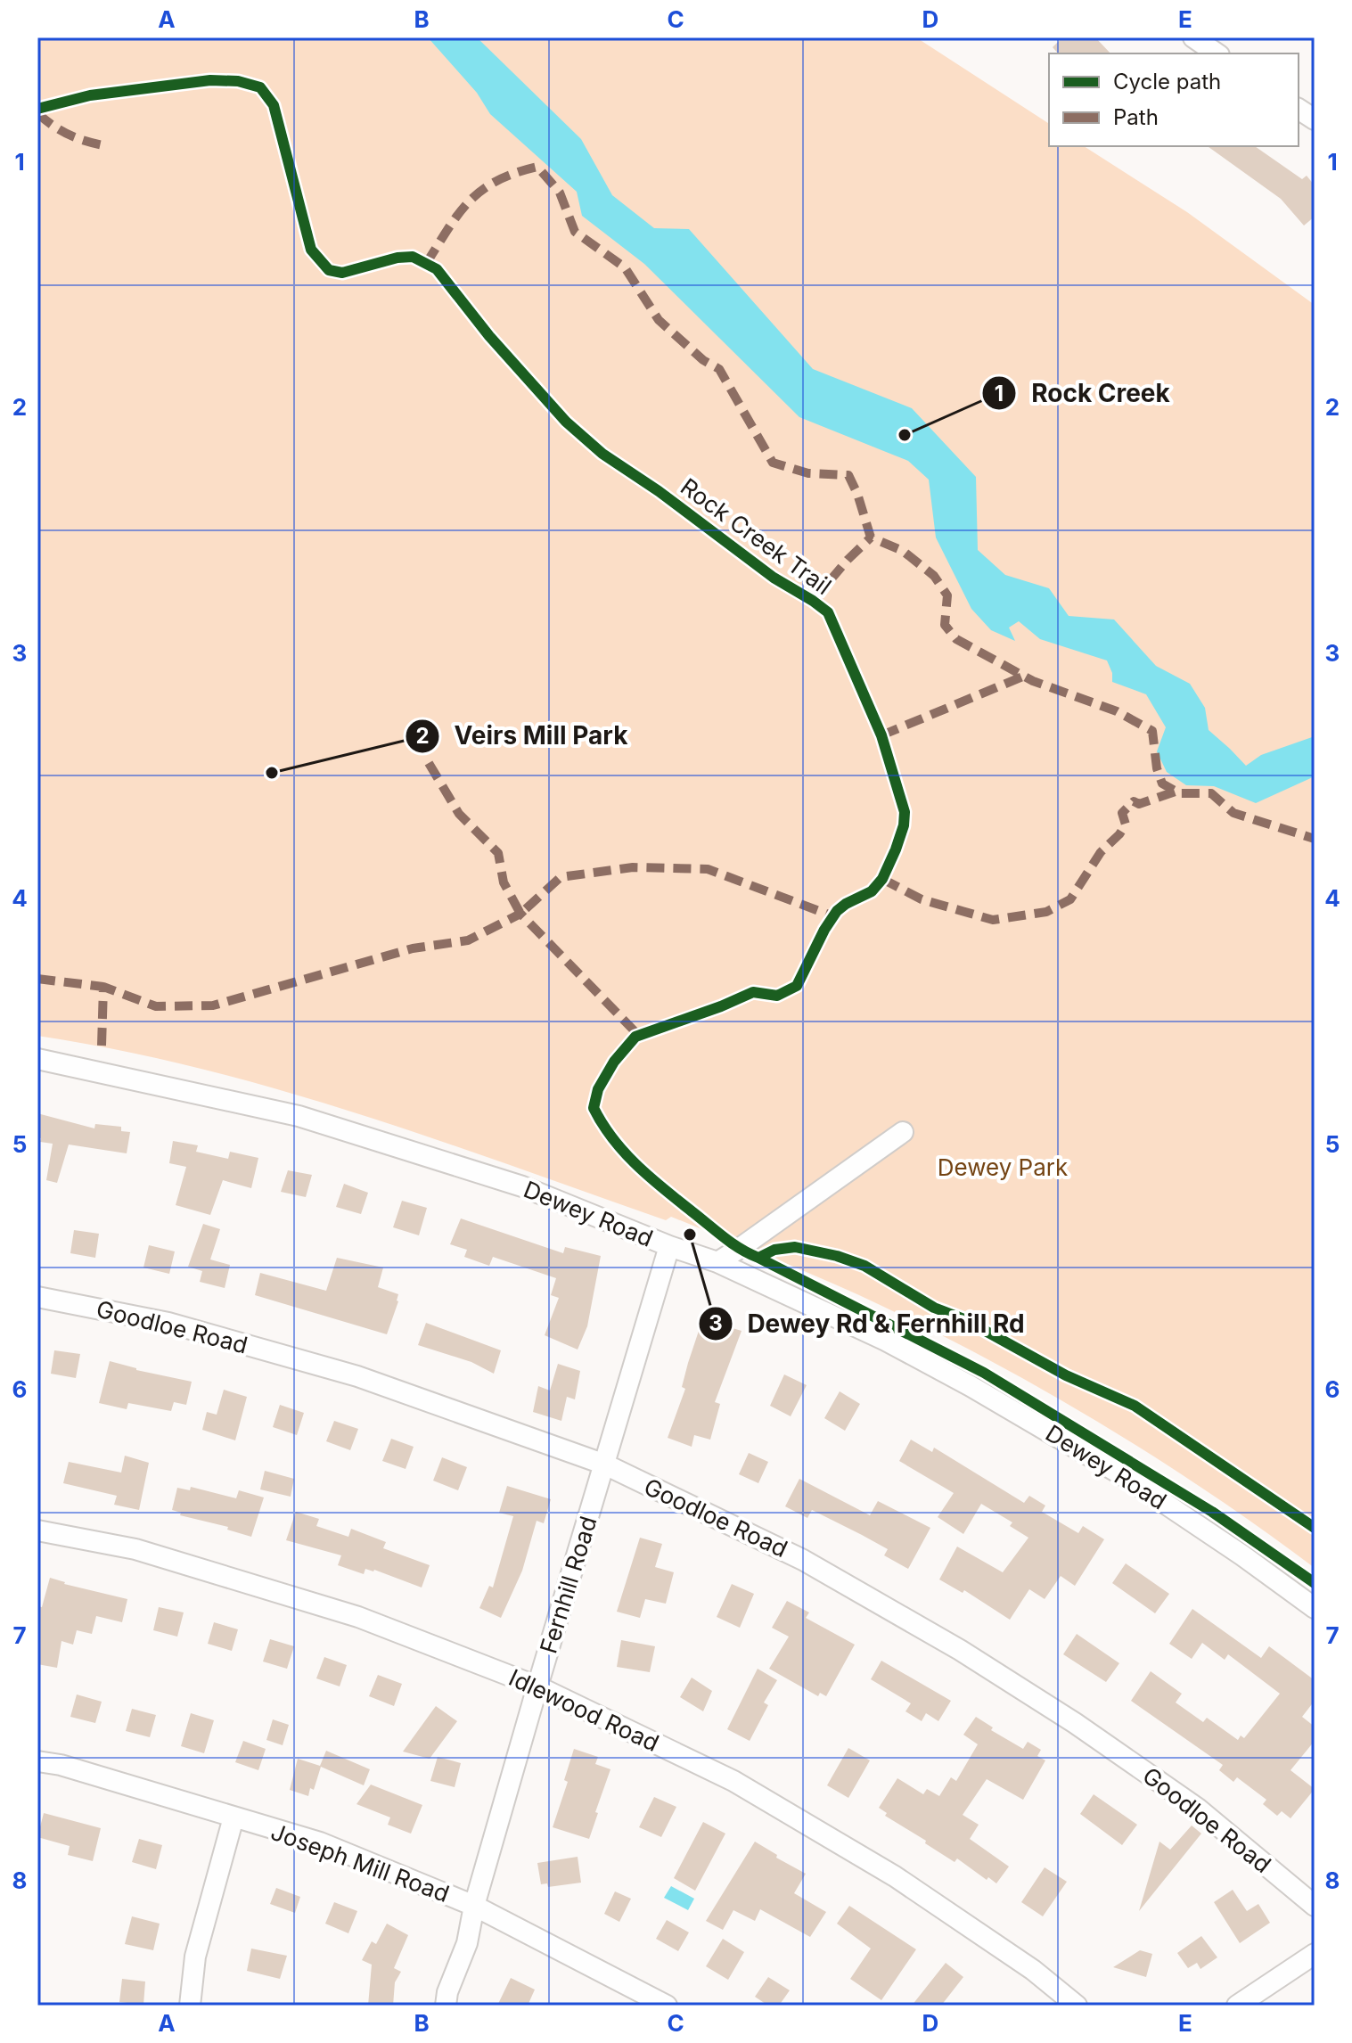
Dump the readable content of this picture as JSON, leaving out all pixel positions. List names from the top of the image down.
{
  "streets": {
    "street": [
      "Dewey Road",
      "Goodloe Road",
      "Fernhill Road",
      "Idlewood Road",
      "Joseph Mill Road"
    ],
    "cycle path": ["Rock Creek Trail"]
  },
  "crossings": [
    ["Dewey Road", "Fernhill Road"],
    ["Goodloe Road", "Fernhill Road"],
    ["Fernhill Road", "Idlewood Road"],
    ["Fernhill Road", "Joseph Mill Road"]
  ],
  "parks": ["Dewey Park"],
  "places": ["Rock Creek", "Veirs Mill Park", "Dewey Rd & Fernhill Rd"],
  "legend": ["Cycle path", "Path"],
  "grid": {
    "columns": [
      "A",
      "B",
      "C",
      "D",
      "E"
    ],
    "rows": [
      "1",
      "2",
      "3",
      "4",
      "5",
      "6",
      "7",
      "8"
    ]
  }
}
